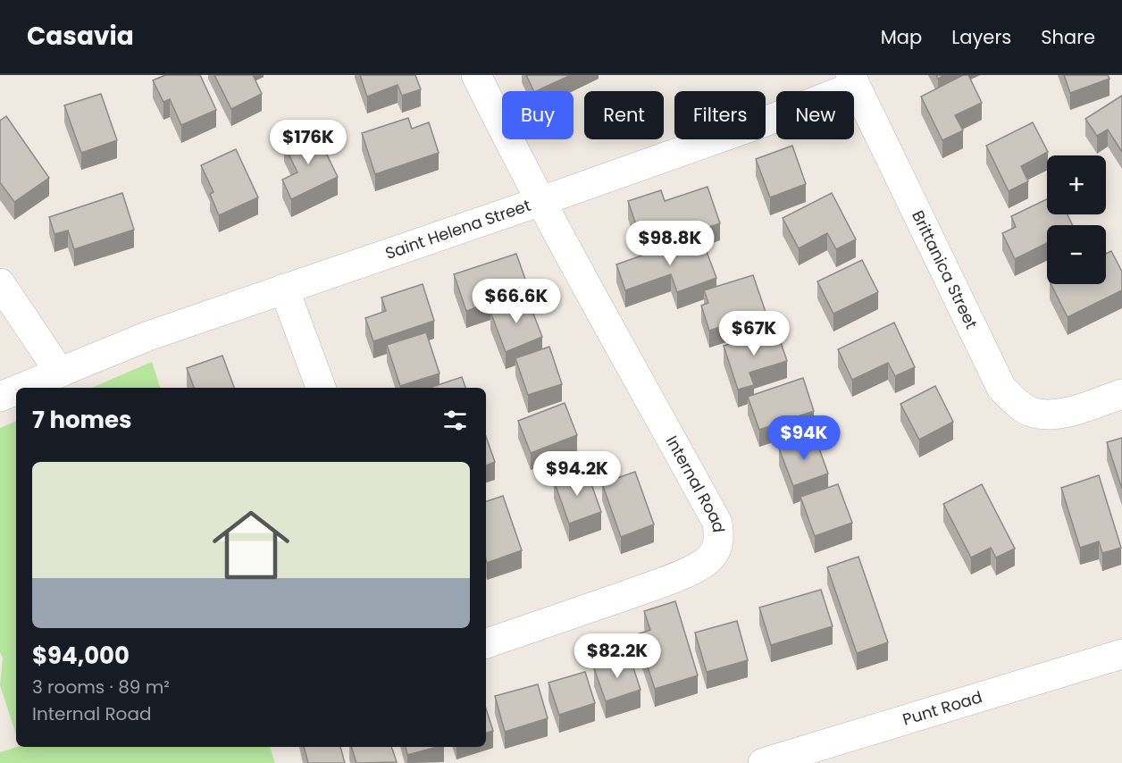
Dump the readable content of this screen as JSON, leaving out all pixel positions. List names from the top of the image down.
{
  "streets": {
    "street": [
      "Saint Helena Street",
      "Brittanica Street",
      "Internal Road",
      "Punt Road"
    ]
  },
  "crossings": [
    ["Saint Helena Street", "Brittanica Street"],
    ["Saint Helena Street", "Internal Road"]
  ],
  "page": {
    "header": "Casavia",
    "nav": ["Map", "Layers", "Share"],
    "chip": [
      "Buy",
      "Rent",
      "Filters",
      "New"
    ],
    "price": [
      "$176K",
      "$98.8K",
      "$66.6K",
      "$67K",
      "$94K",
      "$94.2K",
      "$82.2K"
    ],
    "map_buttons": ["+", "−"],
    "heading": "7 homes",
    "list": [
      {
        "name": "$94,000",
        "note": "3 rooms · 89 m² · Internal Road"
      }
    ]
  }
}
